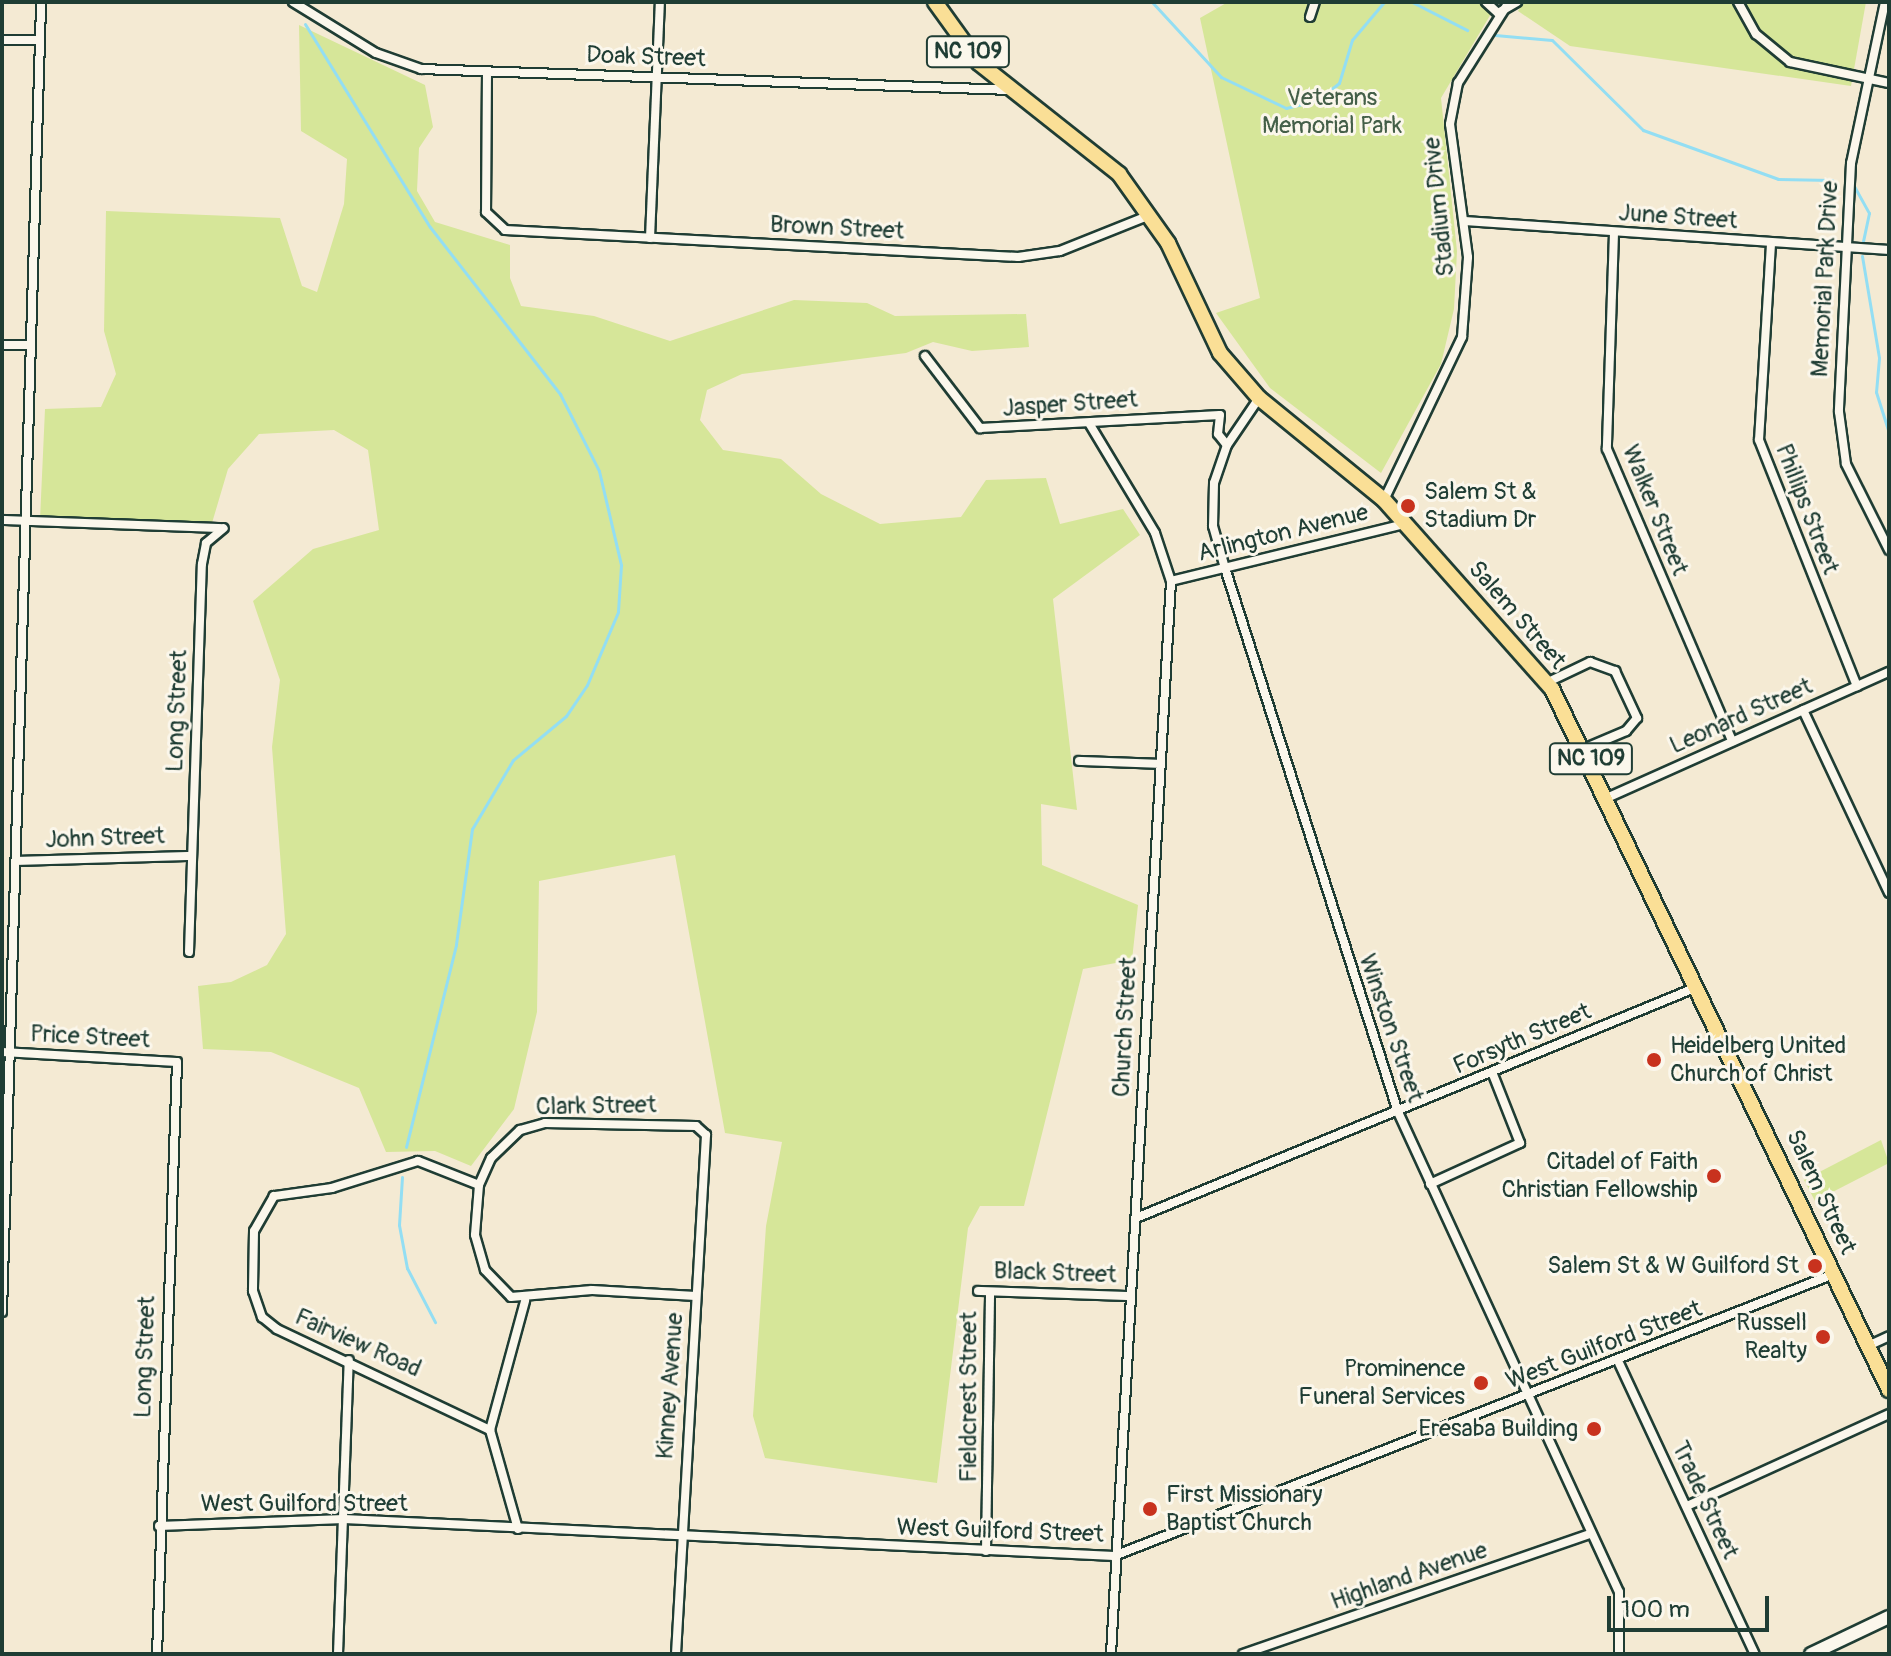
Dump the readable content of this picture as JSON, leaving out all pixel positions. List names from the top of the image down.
{
  "streets": {
    "main road": ["NC 109", "Salem Street"],
    "street": [
      "Doak Street",
      "Stadium Drive",
      "June Street",
      "Brown Street",
      "Memorial Park Drive",
      "Jasper Street",
      "Phillips Street",
      "Walker Street",
      "Arlington Avenue",
      "Long Street",
      "Leonard Street",
      "John Street",
      "Church Street",
      "Winston Street",
      "Price Street",
      "Forsyth Street",
      "Clark Street",
      "Black Street",
      "Fairview Road",
      "West Guilford Street",
      "Kinney Avenue",
      "Fieldcrest Street",
      "Trade Street",
      "Highland Avenue"
    ]
  },
  "crossings": [
    ["Doak Street", "Brown Street"],
    ["Doak Street", "Salem Street"],
    ["Stadium Drive", "June Street"],
    ["Stadium Drive", "Salem Street"],
    ["June Street", "Memorial Park Drive"],
    ["June Street", "Phillips Street"],
    ["June Street", "Walker Street"],
    ["Brown Street", "Salem Street"],
    ["Jasper Street", "Church Street"],
    ["Jasper Street", "Winston Street"],
    ["Phillips Street", "Leonard Street"],
    ["Walker Street", "Leonard Street"],
    ["Arlington Avenue", "Salem Street"],
    ["Arlington Avenue", "Church Street"],
    ["Arlington Avenue", "Winston Street"],
    ["Salem Street", "Leonard Street"],
    ["Salem Street", "Winston Street"],
    ["Salem Street", "Forsyth Street"],
    ["Salem Street", "West Guilford Street"],
    ["Long Street", "John Street"],
    ["Long Street", "Price Street"],
    ["Long Street", "West Guilford Street"],
    ["Church Street", "Forsyth Street"],
    ["Church Street", "Black Street"],
    ["Church Street", "West Guilford Street"],
    ["Winston Street", "Forsyth Street"],
    ["Winston Street", "West Guilford Street"],
    ["Winston Street", "Highland Avenue"],
    ["Clark Street", "Fairview Road"],
    ["Clark Street", "Kinney Avenue"],
    ["Black Street", "Fieldcrest Street"],
    ["West Guilford Street", "Kinney Avenue"],
    ["West Guilford Street", "Fieldcrest Street"],
    ["West Guilford Street", "Trade Street"]
  ],
  "parks": ["Veterans Memorial Park"],
  "places": [
    "Salem St & Stadium Dr",
    "Heidelberg United Church of Christ",
    "Citadel of Faith Christian Fellowship",
    "Salem St & W Guilford St",
    "Russell Realty",
    "Prominence Funeral Services",
    "Eresaba Building",
    "First Missionary Baptist Church"
  ],
  "scale_bar": "100 m"
}
